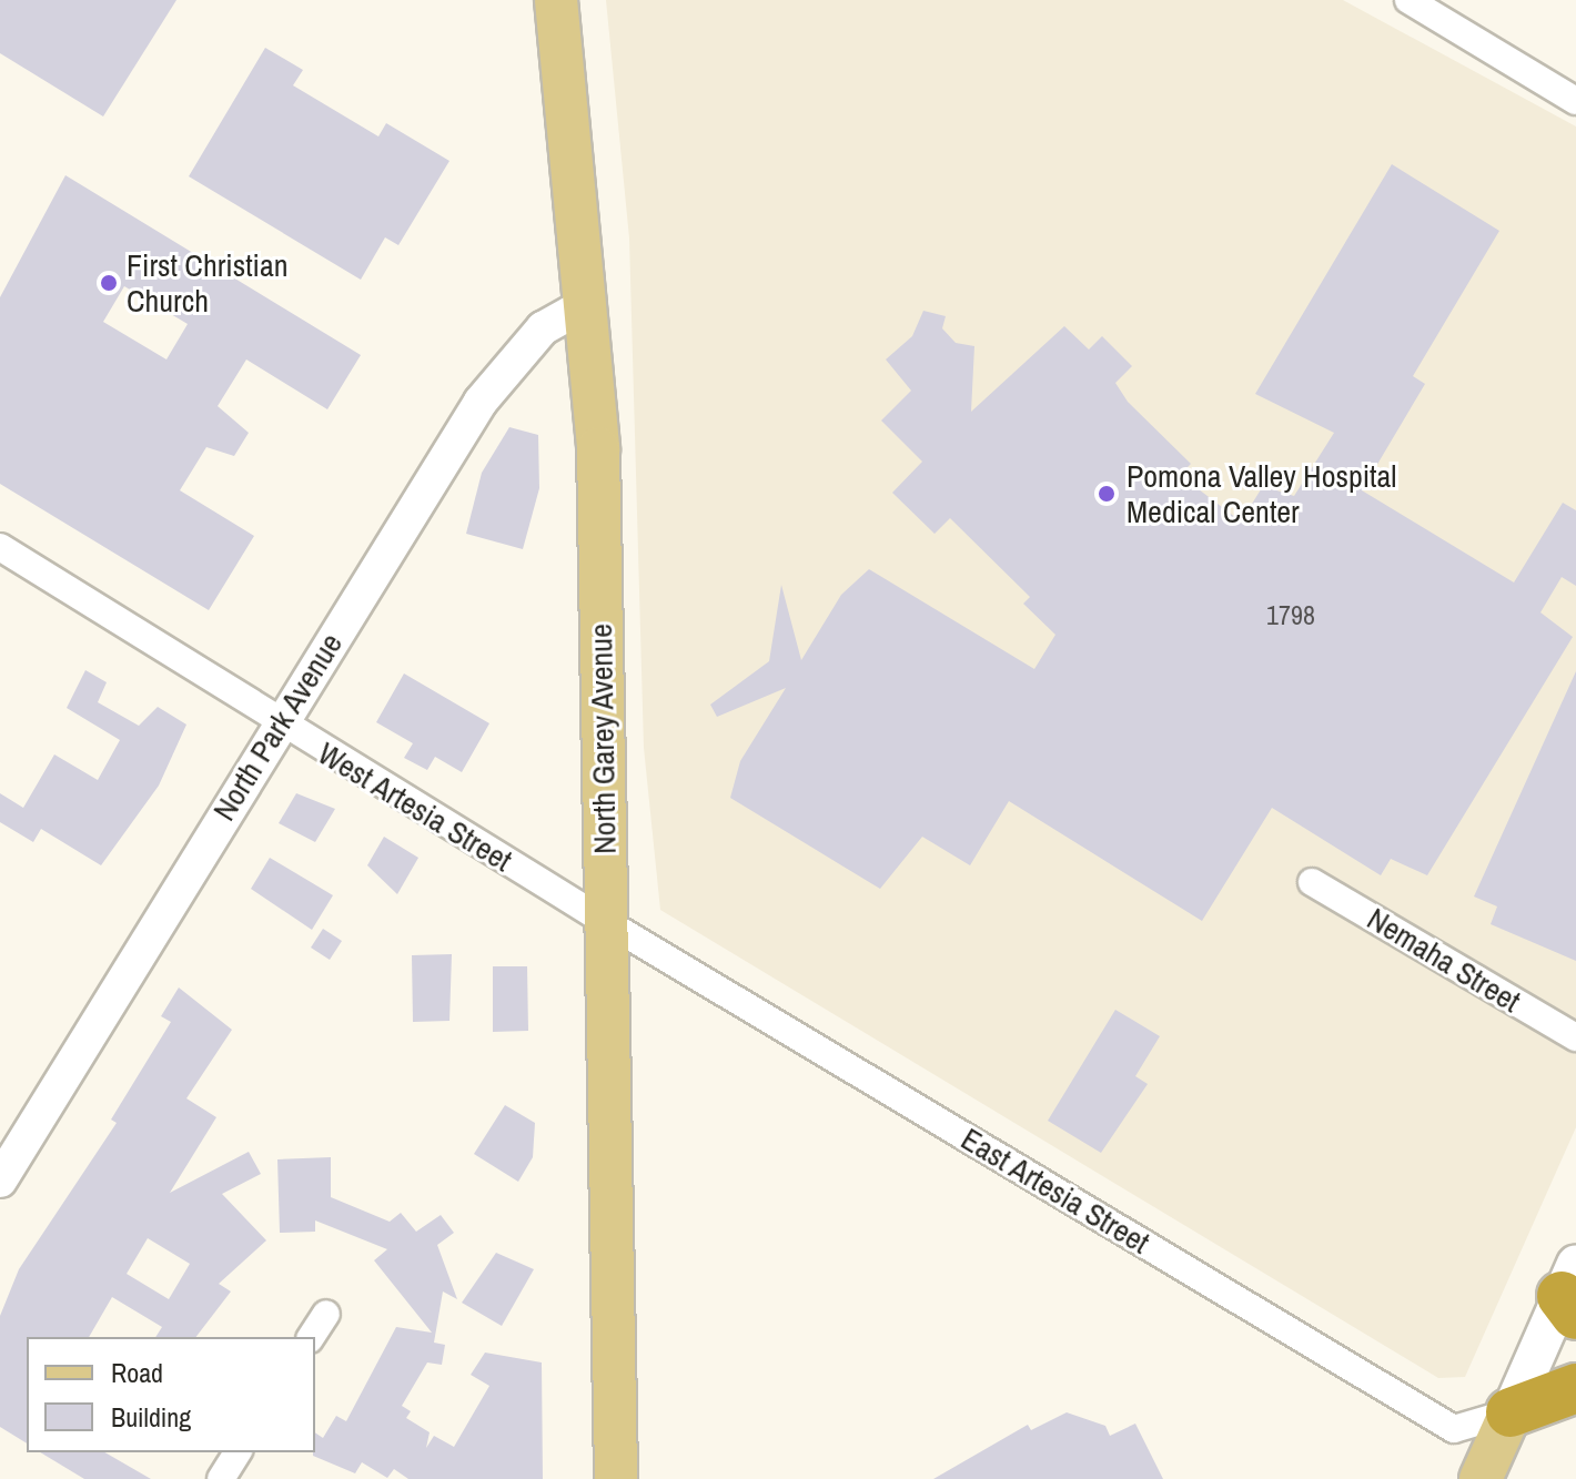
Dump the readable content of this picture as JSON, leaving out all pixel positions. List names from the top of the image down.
{
  "streets": {
    "main road": ["North Garey Avenue"],
    "street": [
      "North Park Avenue",
      "West Artesia Street",
      "Nemaha Street",
      "East Artesia Street"
    ]
  },
  "crossings": [
    ["North Park Avenue", "North Garey Avenue"],
    ["North Park Avenue", "West Artesia Street"],
    ["North Garey Avenue", "West Artesia Street"],
    ["North Garey Avenue", "East Artesia Street"],
    ["West Artesia Street", "East Artesia Street"]
  ],
  "places": ["First Christian Church", "Pomona Valley Hospital Medical Center"],
  "house_numbers": ["1798"],
  "legend": ["Road", "Building"]
}
